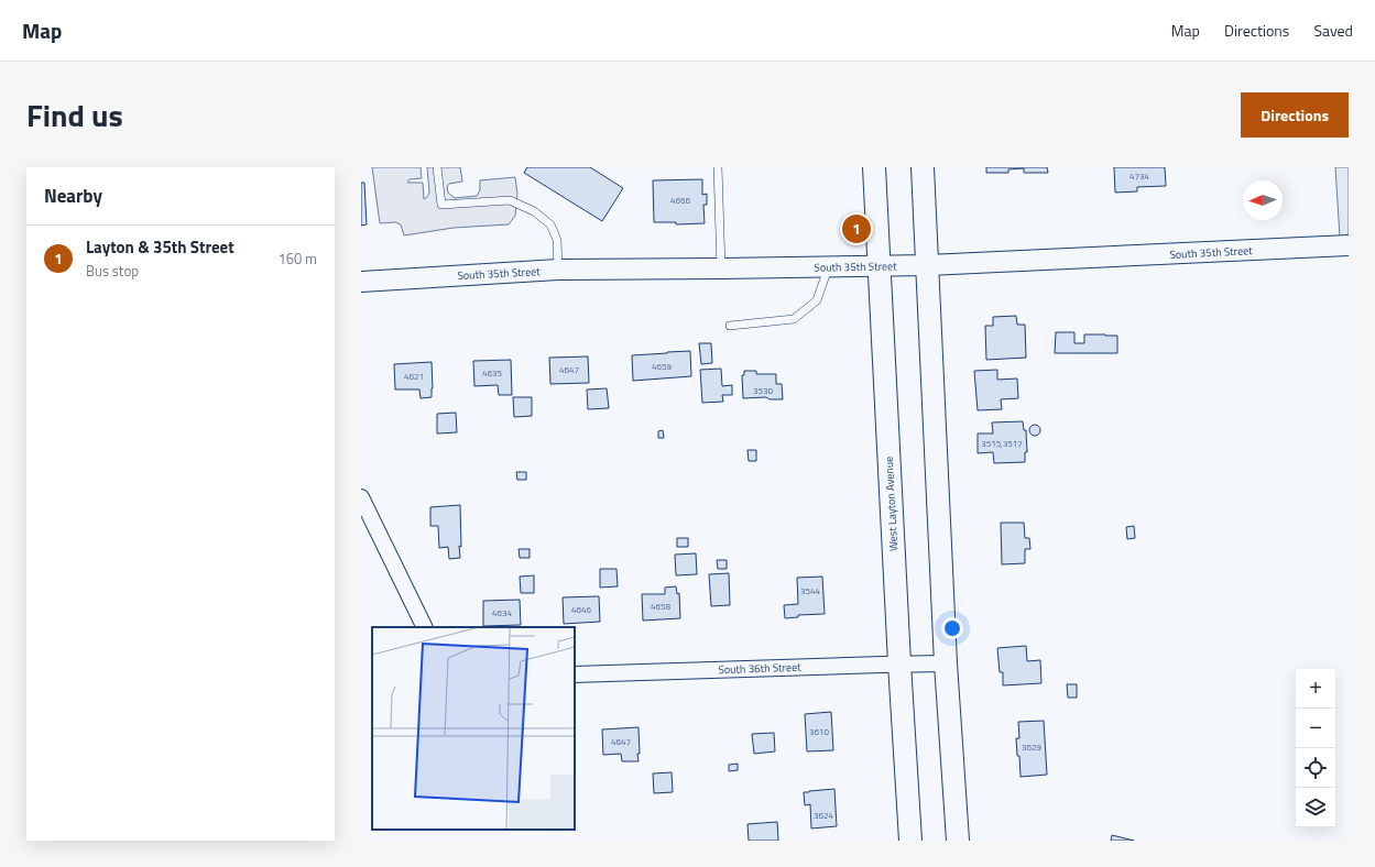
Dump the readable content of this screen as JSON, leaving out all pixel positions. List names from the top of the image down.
{
  "streets": {
    "main road": ["West Layton Avenue"],
    "street": ["South 35th Street", "South 36th Street"]
  },
  "crossings": [
    ["South 35th Street", "West Layton Avenue"],
    ["West Layton Avenue", "South 36th Street"]
  ],
  "house_numbers": [
    "4734",
    "4666",
    "4659",
    "4647",
    "4635",
    "4621",
    "3530",
    "3515,3517",
    "3544",
    "4658",
    "4646",
    "4634",
    "3610",
    "4647",
    "3629",
    "3624"
  ],
  "north": "left",
  "page": {
    "header": "Map",
    "nav": ["Map", "Directions", "Saved"],
    "title": "Find us",
    "buttons": "Directions",
    "heading": "Nearby",
    "pins": "1",
    "list": [
      {
        "mark": "1",
        "name": "Layton & 35th Street",
        "note": "Bus stop",
        "value": "160 m"
      }
    ],
    "map_buttons": ["+", "−"]
  }
}
